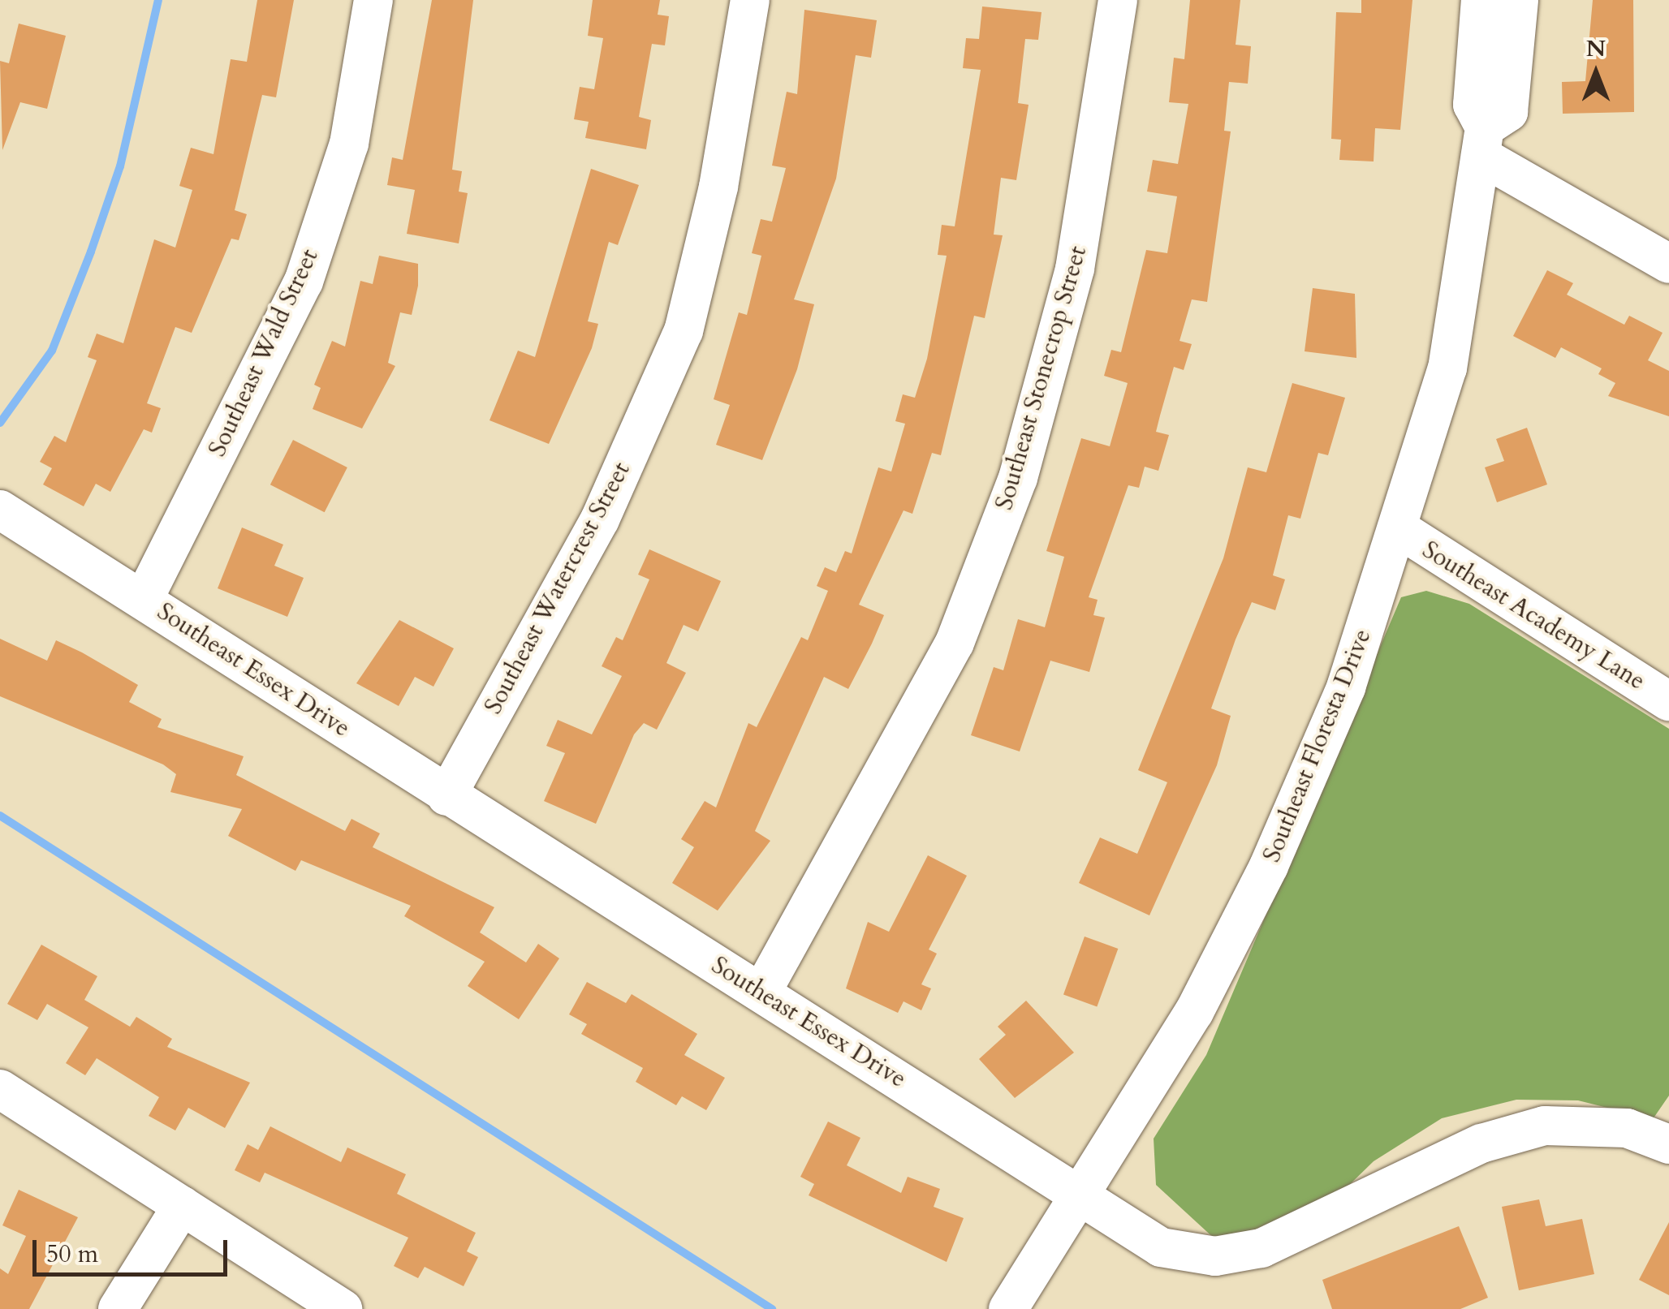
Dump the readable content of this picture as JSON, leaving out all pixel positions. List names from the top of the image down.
{
  "streets": {
    "street": [
      "Southeast Wald Street",
      "Southeast Stonecrop Street",
      "Southeast Watercrest Street",
      "Southeast Academy Lane",
      "Southeast Essex Drive",
      "Southeast Floresta Drive"
    ]
  },
  "crossings": [
    ["Southeast Wald Street", "Southeast Essex Drive"],
    ["Southeast Stonecrop Street", "Southeast Essex Drive"],
    ["Southeast Watercrest Street", "Southeast Essex Drive"],
    ["Southeast Academy Lane", "Southeast Floresta Drive"],
    ["Southeast Essex Drive", "Southeast Floresta Drive"]
  ],
  "scale_bar": "50 m",
  "north": "top"
}
